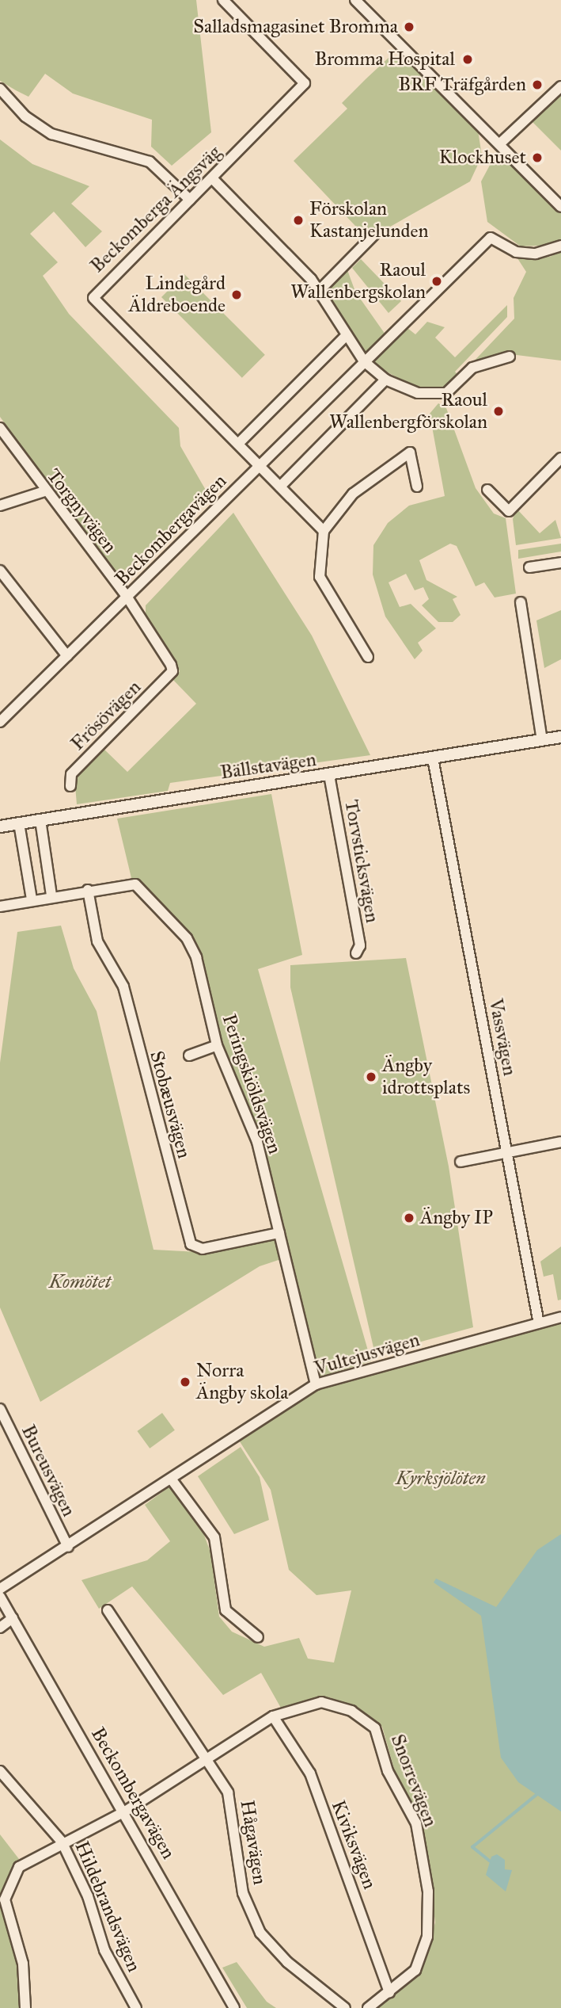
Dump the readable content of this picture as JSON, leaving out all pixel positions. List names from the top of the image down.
{
  "streets": {
    "street": [
      "Beckomberga Ängsväg",
      "Torgnyvägen",
      "Beckombergavägen",
      "Frösövägen",
      "Bällstavägen",
      "Torvsticksvägen",
      "Vassvägen",
      "Peringskiöldsvägen",
      "Stobæusvägen",
      "Vultejusvägen",
      "Bureusvägen",
      "Snorrevägen",
      "Hågavägen",
      "Kiviksvägen",
      "Hildebrandsvägen"
    ]
  },
  "crossings": [
    ["Beckomberga Ängsväg", "Beckombergavägen"],
    ["Torgnyvägen", "Beckombergavägen"],
    ["Torgnyvägen", "Frösövägen"],
    ["Beckombergavägen", "Snorrevägen"],
    ["Bällstavägen", "Torvsticksvägen"],
    ["Bällstavägen", "Vassvägen"],
    ["Vassvägen", "Vultejusvägen"],
    ["Peringskiöldsvägen", "Stobæusvägen"],
    ["Peringskiöldsvägen", "Vultejusvägen"],
    ["Vultejusvägen", "Bureusvägen"],
    ["Snorrevägen", "Hågavägen"],
    ["Snorrevägen", "Kiviksvägen"],
    ["Snorrevägen", "Hildebrandsvägen"]
  ],
  "parks": ["Komötet", "Kyrksjölöten"],
  "places": [
    "Salladsmagasinet Bromma",
    "Bromma Hospital",
    "BRF Träfgården",
    "Klockhuset",
    "Förskolan Kastanjelunden",
    "Raoul Wallenbergskolan",
    "Lindegård Äldreboende",
    "Raoul Wallenbergförskolan",
    "Ängby idrottsplats",
    "Ängby IP",
    "Norra Ängby skola"
  ]
}
